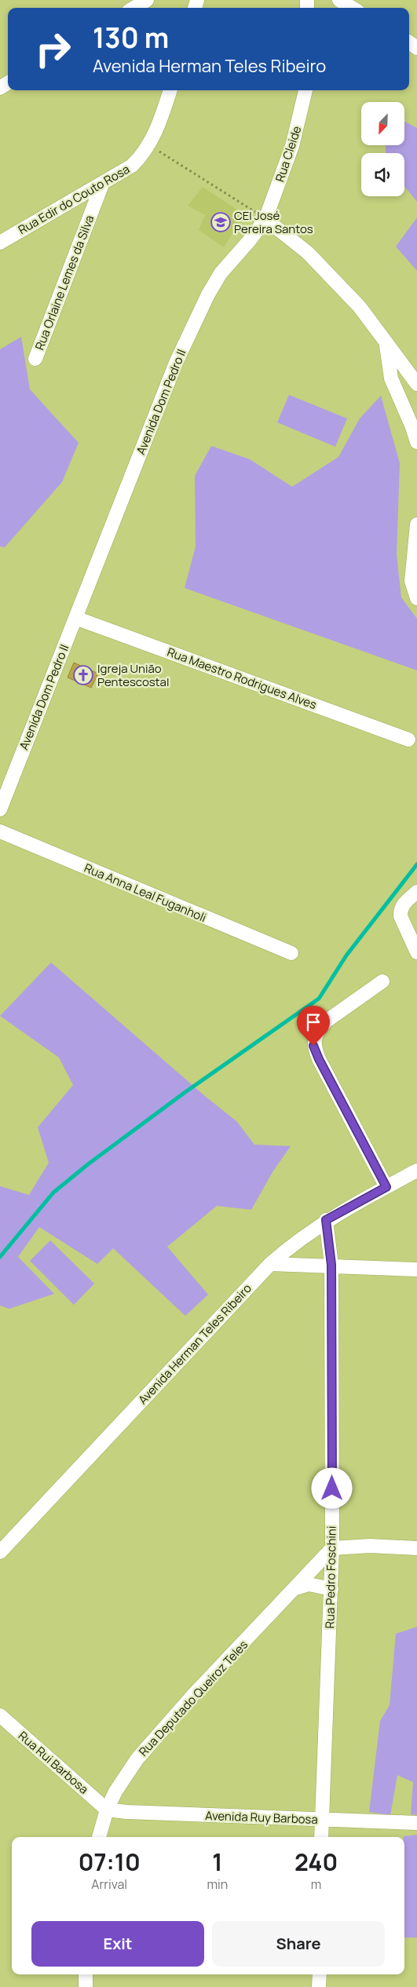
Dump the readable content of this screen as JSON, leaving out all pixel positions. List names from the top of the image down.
{
  "streets": {
    "street": [
      "Rua Cleide",
      "Rua Edir do Couto Rosa",
      "Rua Orlaine Lemes da Silva",
      "Avenida Dom Pedro II",
      "Rua Maestro Rodrigues Alves",
      "Rua Anna Leal Fuganholi",
      "Avenida Herman Teles Ribeiro",
      "Rua Pedro Foschini",
      "Rua Deputado Queiroz Teles",
      "Rua Rui Barbosa",
      "Avenida Ruy Barbosa"
    ]
  },
  "crossings": [
    ["Rua Cleide", "Avenida Dom Pedro II"],
    ["Rua Edir do Couto Rosa", "Rua Orlaine Lemes da Silva"],
    ["Avenida Dom Pedro II", "Rua Maestro Rodrigues Alves"],
    ["Avenida Herman Teles Ribeiro", "Rua Pedro Foschini"],
    ["Rua Pedro Foschini", "Rua Deputado Queiroz Teles"],
    ["Rua Pedro Foschini", "Avenida Ruy Barbosa"],
    ["Rua Deputado Queiroz Teles", "Rua Rui Barbosa"],
    ["Rua Deputado Queiroz Teles", "Avenida Ruy Barbosa"],
    ["Rua Rui Barbosa", "Avenida Ruy Barbosa"]
  ],
  "places": {
    "school or university": ["CEI José Pereira Santos"],
    "church": ["Igreja União Pentescostal"]
  },
  "north": "bottom left",
  "page": {
    "turn": ["130 m", "Avenida Herman Teles Ribeiro"],
    "eta": [
      "07:10",
      "Arrival",
      "1",
      "min",
      "240",
      "m"
    ],
    "buttons": ["Exit", "Share"]
  }
}
